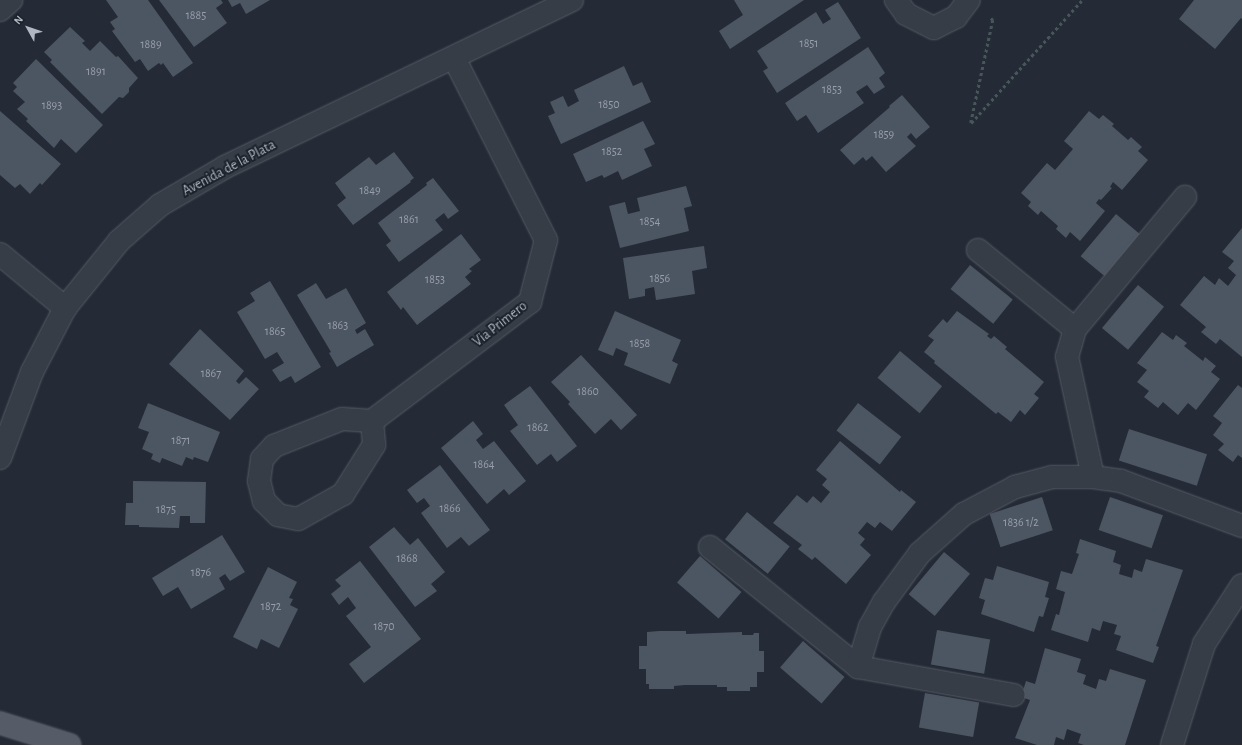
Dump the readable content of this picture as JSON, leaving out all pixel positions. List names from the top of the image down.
{
  "streets": {
    "street": ["Avenida de la Plata", "Via Primero"]
  },
  "crossings": [
    ["Avenida de la Plata", "Via Primero"]
  ],
  "house_numbers": [
    "1885",
    "1851",
    "1889",
    "1891",
    "1853",
    "1850",
    "1893",
    "1859",
    "1852",
    "1849",
    "1861",
    "1854",
    "1856",
    "1853",
    "1863",
    "1865",
    "1858",
    "1867",
    "1860",
    "1862",
    "1871",
    "1864",
    "1866",
    "1875",
    "1836 1/2",
    "1868",
    "1876",
    "1872",
    "1870"
  ],
  "north": "top left"
}
